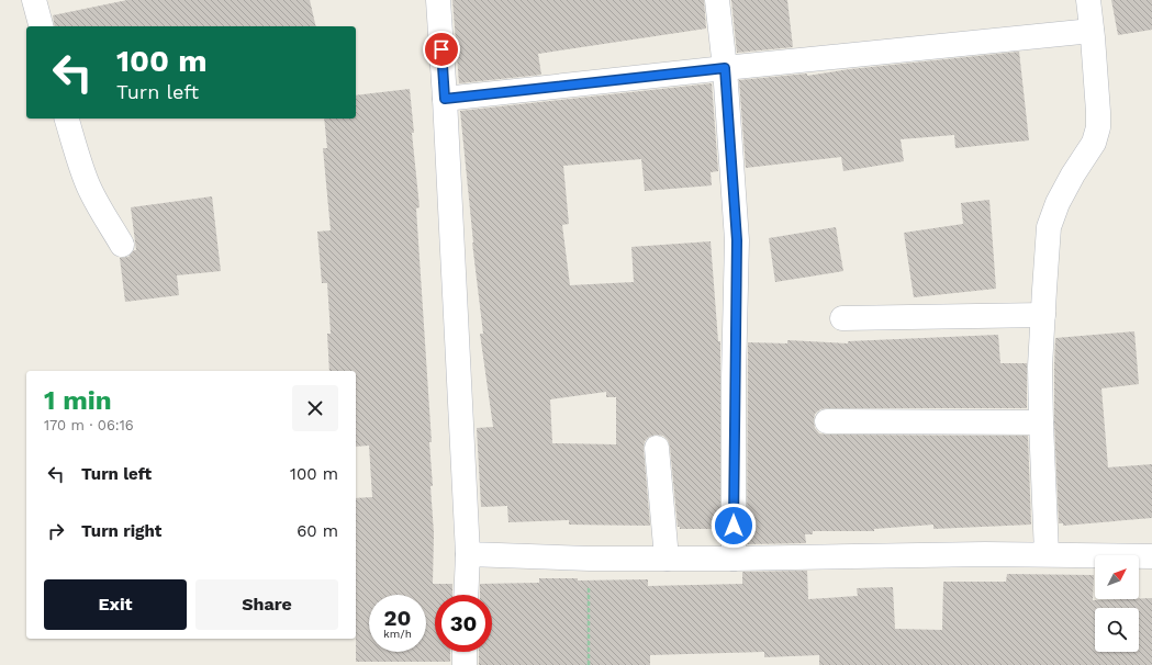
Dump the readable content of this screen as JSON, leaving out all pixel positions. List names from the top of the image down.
{
  "north": "top right",
  "page": {
    "turn": ["100 m", "Turn left"],
    "heading": ["1 min", "170 m · 06:16"],
    "list": [
      {
        "name": "Turn left",
        "value": "100 m"
      },
      {
        "name": "Turn right",
        "value": "60 m"
      }
    ],
    "buttons": ["Exit", "Share"],
    "speed": "20 km/h",
    "limit": "30"
  }
}
